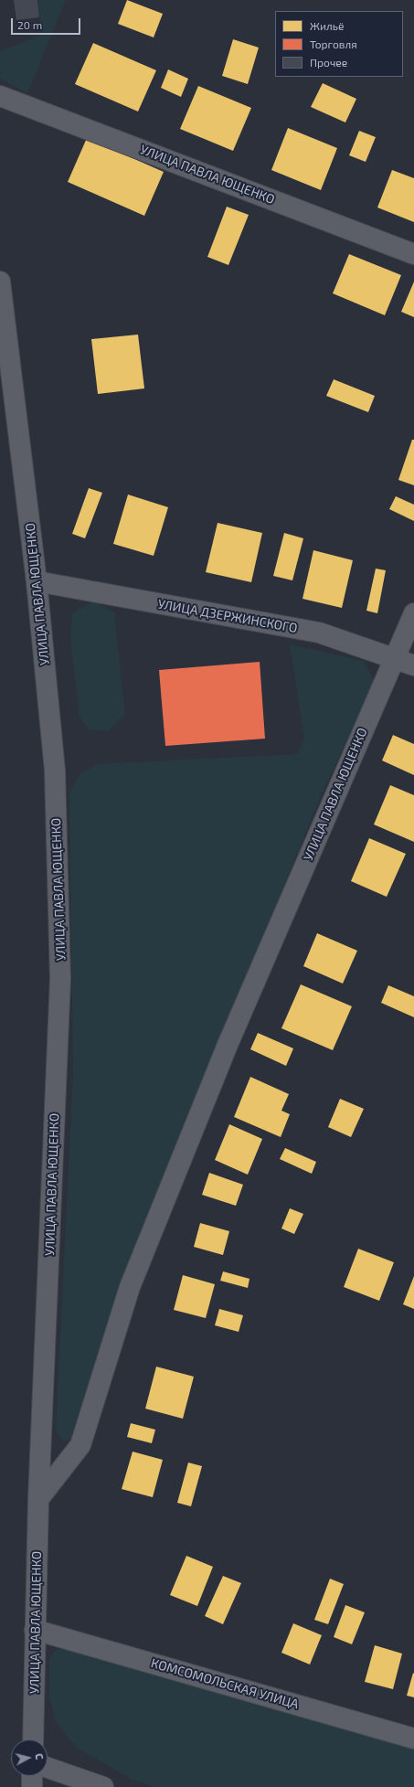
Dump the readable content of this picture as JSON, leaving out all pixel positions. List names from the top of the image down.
{
  "streets": {
    "street": ["УЛИЦА ПАВЛА ЮЩЕНКО", "УЛИЦА ДЗЕРЖИНСКОГО", "КОМСОМОЛЬСКАЯ УЛИЦА"]
  },
  "crossings": [
    ["УЛИЦА ПАВЛА ЮЩЕНКО", "УЛИЦА ДЗЕРЖИНСКОГО"],
    ["УЛИЦА ПАВЛА ЮЩЕНКО", "КОМСОМОЛЬСКАЯ УЛИЦА"]
  ],
  "legend": ["Жильё", "Торговля", "Прочее"],
  "scale_bar": "20 m",
  "north": "right"
}
